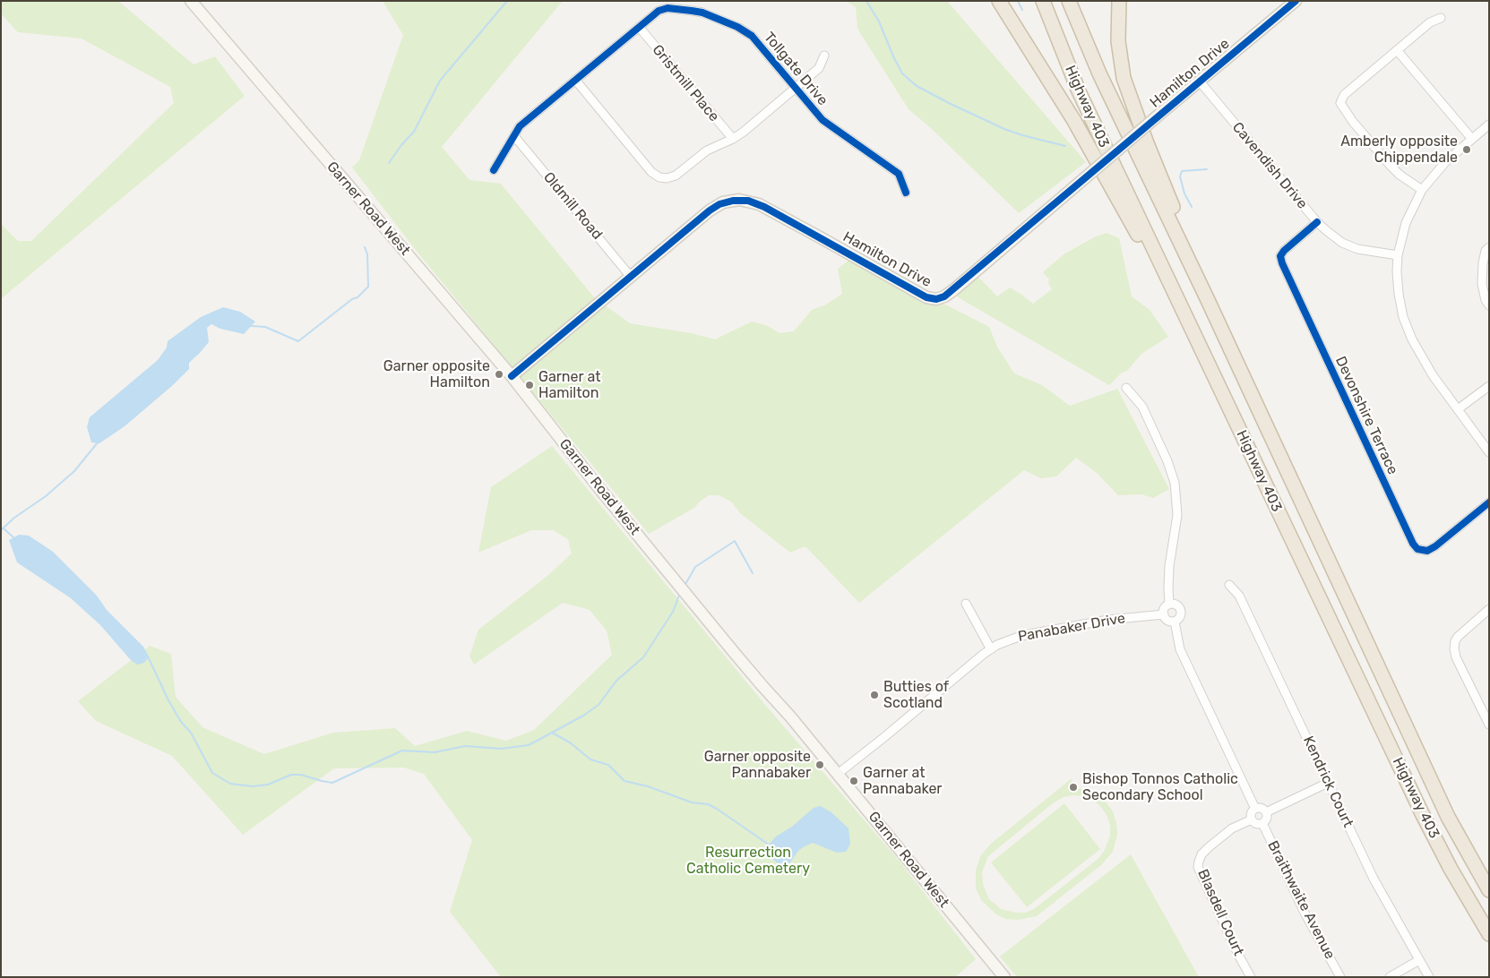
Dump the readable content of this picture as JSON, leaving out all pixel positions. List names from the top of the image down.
{
  "streets": {
    "highway": ["Highway 403"],
    "main road": ["Hamilton Drive", "Garner Road West"],
    "street": [
      "Tollgate Drive",
      "Gristmill Place",
      "Cavendish Drive",
      "Oldmill Road",
      "Devonshire Terrace",
      "Panabaker Drive",
      "Kendrick Court",
      "Braithwaite Avenue",
      "Blasdell Court"
    ]
  },
  "crossings": [
    ["Tollgate Drive", "Gristmill Place"],
    ["Tollgate Drive", "Oldmill Road"],
    ["Hamilton Drive", "Cavendish Drive"],
    ["Hamilton Drive", "Oldmill Road"],
    ["Hamilton Drive", "Garner Road West"],
    ["Cavendish Drive", "Devonshire Terrace"],
    ["Garner Road West", "Panabaker Drive"],
    ["Braithwaite Avenue", "Blasdell Court"]
  ],
  "parks": ["Resurrection Catholic Cemetery"],
  "places": [
    "Amberly opposite Chippendale",
    "Garner opposite Hamilton",
    "Garner at Hamilton",
    "Butties of Scotland",
    "Garner opposite Pannabaker",
    "Garner at Pannabaker",
    "Bishop Tonnos Catholic Secondary School"
  ]
}
